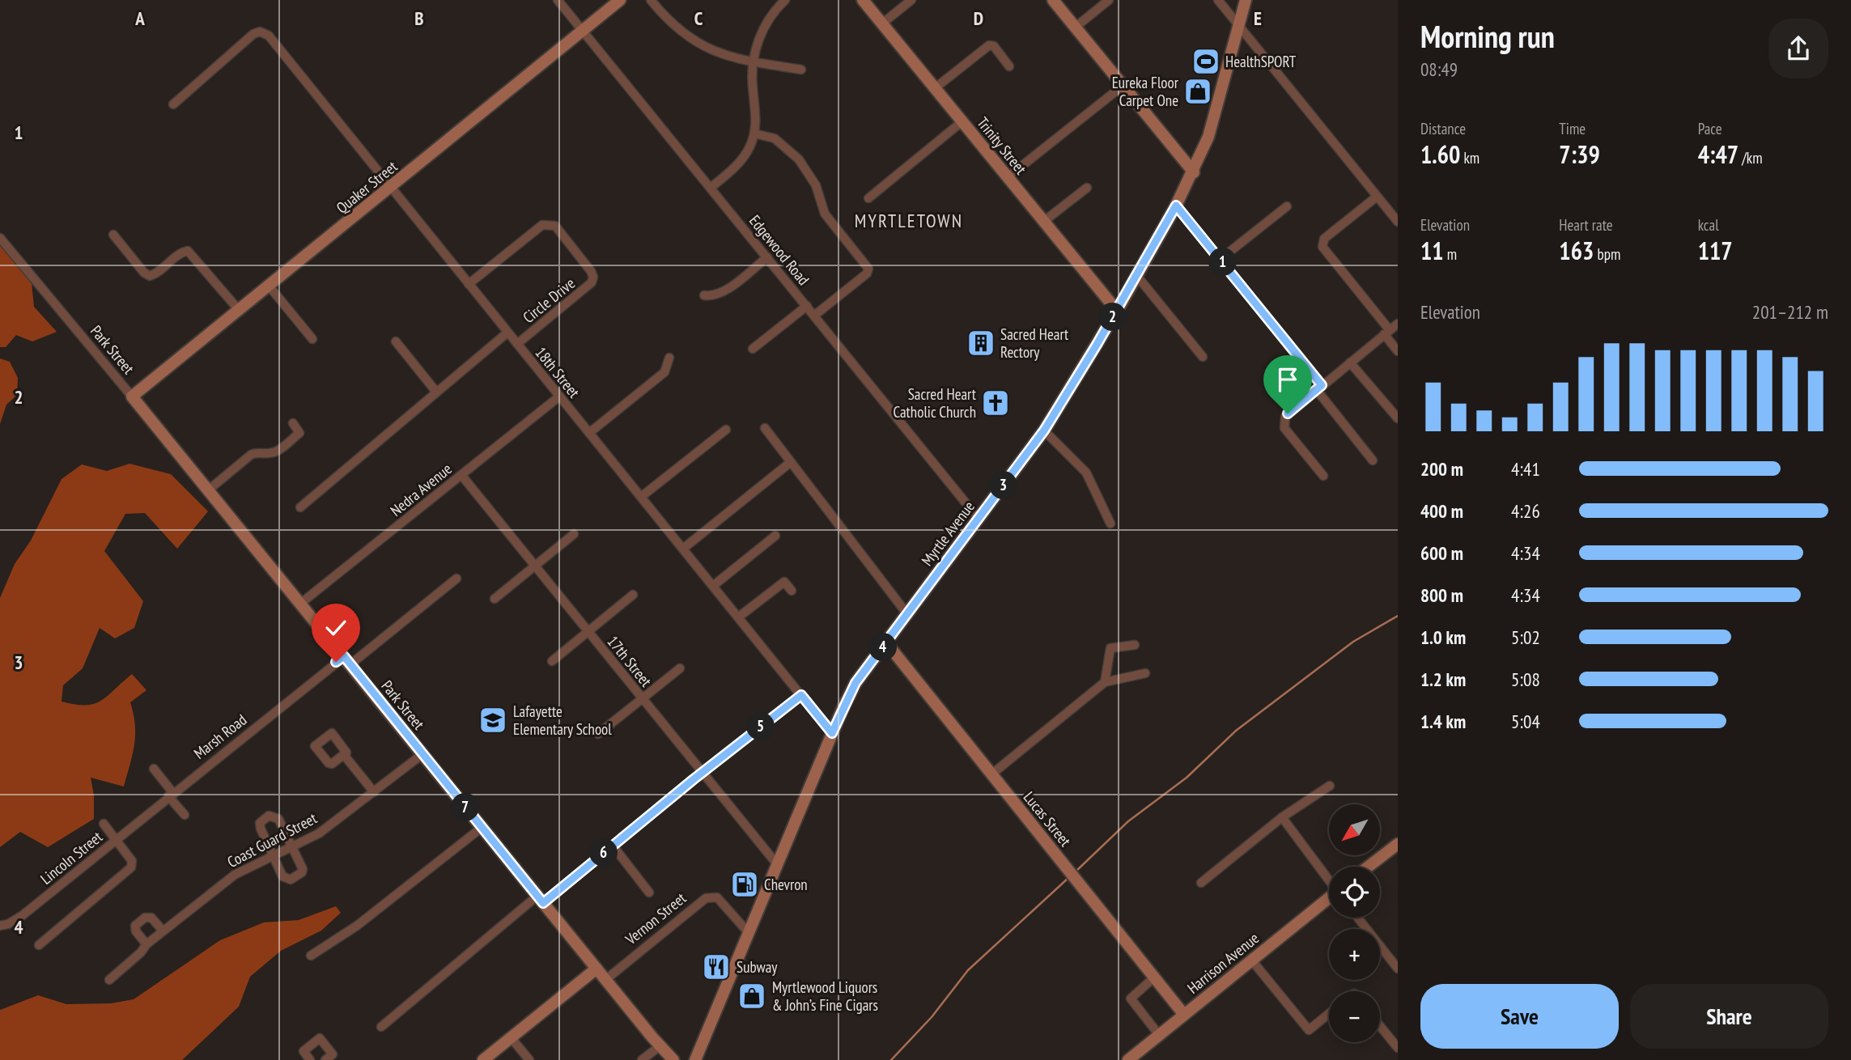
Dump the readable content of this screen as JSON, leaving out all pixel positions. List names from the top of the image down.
{
  "streets": {
    "street": [
      "Trinity Street",
      "Quaker Street",
      "Edgewood Road",
      "Circle Drive",
      "Park Street",
      "18th Street",
      "Nedra Avenue",
      "Myrtle Avenue",
      "17th Street",
      "Marsh Road",
      "Lucas Street",
      "Coast Guard Street",
      "Lincoln Street",
      "Vernon Street",
      "Harrison Avenue"
    ]
  },
  "crossings": [
    ["Trinity Street", "Myrtle Avenue"],
    ["Quaker Street", "Edgewood Road"],
    ["Quaker Street", "Park Street"],
    ["Quaker Street", "18th Street"],
    ["Edgewood Road", "Myrtle Avenue"],
    ["Circle Drive", "18th Street"],
    ["Park Street", "Nedra Avenue"],
    ["Park Street", "Marsh Road"],
    ["Park Street", "Coast Guard Street"],
    ["Park Street", "Vernon Street"],
    ["18th Street", "Nedra Avenue"],
    ["18th Street", "Myrtle Avenue"],
    ["Nedra Avenue", "17th Street"],
    ["Myrtle Avenue", "17th Street"],
    ["Myrtle Avenue", "Lucas Street"],
    ["Myrtle Avenue", "Vernon Street"],
    ["Marsh Road", "Lincoln Street"],
    ["Lucas Street", "Harrison Avenue"]
  ],
  "districts": ["MYRTLETOWN"],
  "places": {
    "sports": ["HealthSPORT"],
    "shop": ["Eureka Floor Carpet One", "Myrtlewood Liquors & John’s Fine Cigars"],
    "building": ["Sacred Heart Rectory"],
    "church": ["Sacred Heart Catholic Church"],
    "school or university": ["Lafayette Elementary School"],
    "fuel station": ["Chevron"],
    "restaurant": ["Subway"]
  },
  "north": "bottom left",
  "page": {
    "heading": ["Morning run", "08:49"],
    "stats": [
      ["Distance", "1.60 km"],
      ["Time", "7:39"],
      ["Pace", "4:47 /km"],
      ["Elevation", "11 m"],
      ["Heart rate", "163 bpm"],
      ["kcal", "117"]
    ],
    "pins": [
      "1",
      "2",
      "3",
      "4",
      "5",
      "7",
      "6"
    ],
    "chart": ["Elevation", "201–212 m"],
    "list": [
      {
        "name": "200 m",
        "note": "4:41"
      },
      {
        "name": "400 m",
        "note": "4:26"
      },
      {
        "name": "600 m",
        "note": "4:34"
      },
      {
        "name": "800 m",
        "note": "4:34"
      },
      {
        "name": "1.0 km",
        "note": "5:02"
      },
      {
        "name": "1.2 km",
        "note": "5:08"
      },
      {
        "name": "1.4 km",
        "note": "5:04"
      }
    ],
    "map_buttons": ["+", "−"],
    "buttons": ["Save", "Share"]
  },
  "grid": {
    "columns": [
      "A",
      "B",
      "C",
      "D",
      "E"
    ],
    "rows": [
      "1",
      "2",
      "3",
      "4"
    ]
  }
}
